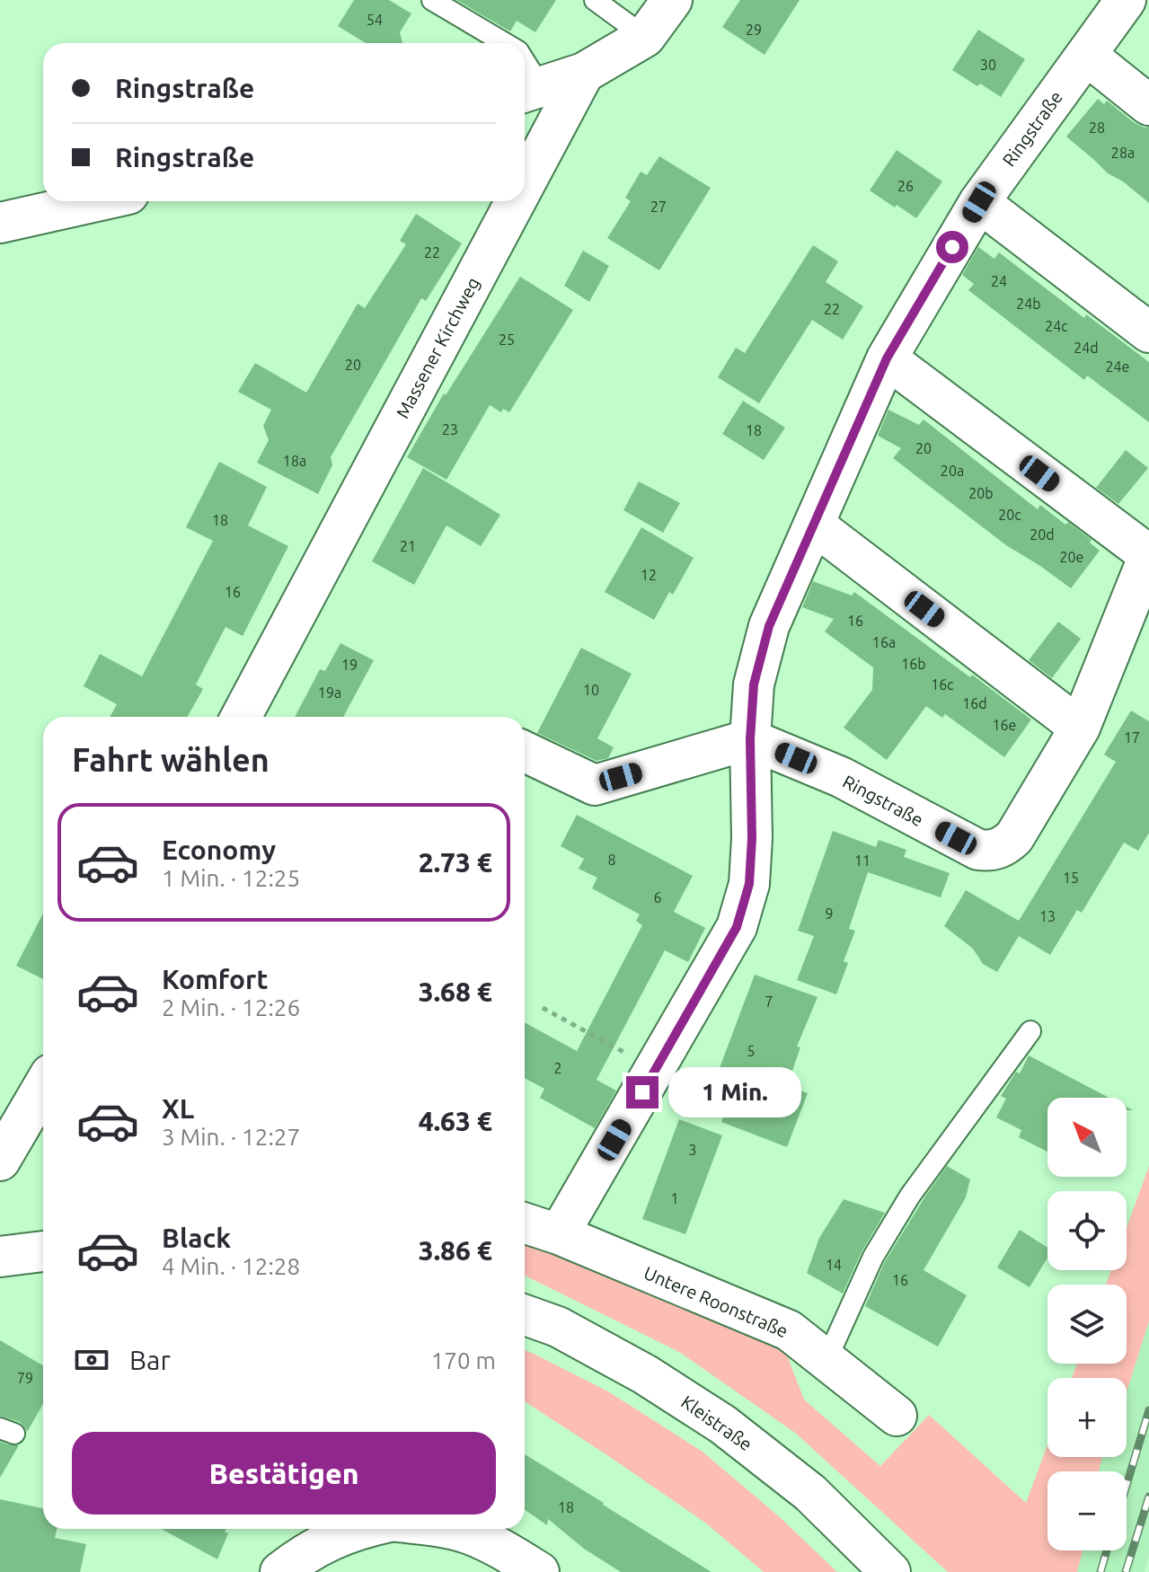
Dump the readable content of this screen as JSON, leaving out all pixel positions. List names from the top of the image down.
{
  "streets": {
    "street": [
      "Ringstraße",
      "Massener Kirchweg",
      "Untere Roonstraße",
      "Kleistraße"
    ]
  },
  "crossings": [
    ["Ringstraße", "Untere Roonstraße"]
  ],
  "house_numbers": [
    "54",
    "29",
    "30",
    "28",
    "28a",
    "26",
    "27",
    "22",
    "24",
    "24b",
    "22",
    "24c",
    "25",
    "24d",
    "20",
    "24e",
    "23",
    "18",
    "20",
    "18a",
    "20a",
    "20b",
    "20c",
    "18",
    "20d",
    "21",
    "20e",
    "12",
    "16",
    "16",
    "16a",
    "16b",
    "19",
    "16c",
    "10",
    "19a",
    "16d",
    "16e",
    "17",
    "8",
    "11",
    "15",
    "6",
    "9",
    "13",
    "7",
    "5",
    "2",
    "3",
    "1",
    "14",
    "16",
    "79",
    "18"
  ],
  "north": "top left",
  "page": {
    "banner": ["Ringstraße", "Ringstraße"],
    "heading": "Fahrt wählen",
    "list": [
      {
        "name": "Economy",
        "note": "1 Min. · 12:25",
        "value": "2.73 €"
      },
      {
        "name": "Komfort",
        "note": "2 Min. · 12:26",
        "value": "3.68 €"
      },
      {
        "name": "XL",
        "note": "3 Min. · 12:27",
        "value": "4.63 €"
      },
      {
        "name": "Black",
        "note": "4 Min. · 12:28",
        "value": "3.86 €"
      }
    ],
    "bubble": "1 Min.",
    "map_buttons": ["+", "−"],
    "pay": ["Bar", "170 m"],
    "buttons": "Bestätigen"
  }
}
